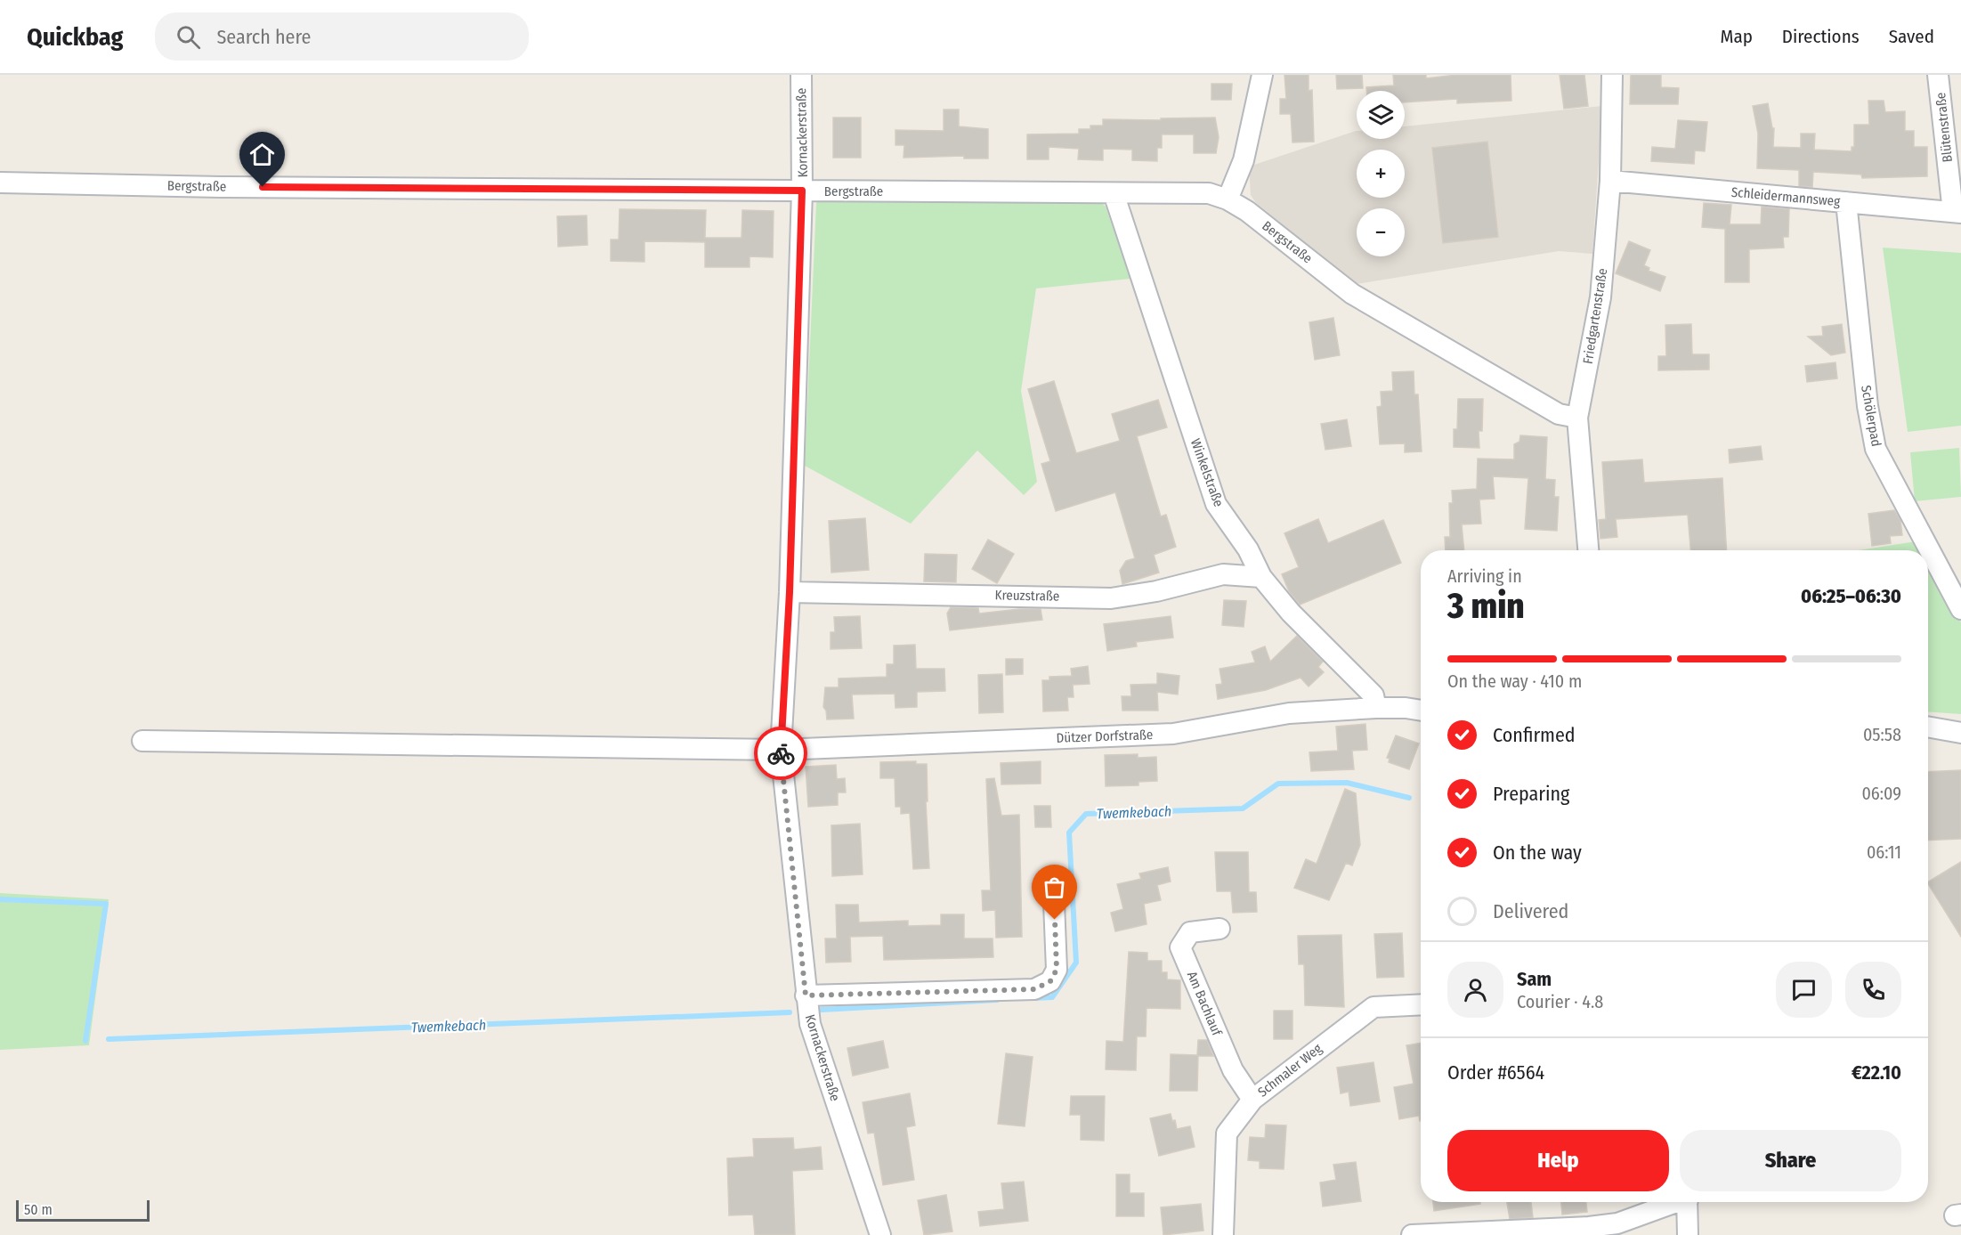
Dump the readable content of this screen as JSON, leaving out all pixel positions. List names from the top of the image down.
{
  "streets": {
    "street": [
      "Blütenstraße",
      "Kornackerstraße",
      "Bergstraße",
      "Schleidermannsweg",
      "Friedgartenstraße",
      "Schölerpad",
      "Winkelstraße",
      "Kreuzstraße",
      "Dützer Dorfstraße",
      "Am Bachlauf",
      "Schmaler Weg"
    ]
  },
  "crossings": [
    ["Blütenstraße", "Schleidermannsweg"],
    ["Kornackerstraße", "Bergstraße"],
    ["Kornackerstraße", "Kreuzstraße"],
    ["Kornackerstraße", "Dützer Dorfstraße"],
    ["Bergstraße", "Friedgartenstraße"],
    ["Bergstraße", "Winkelstraße"],
    ["Schleidermannsweg", "Friedgartenstraße"],
    ["Schleidermannsweg", "Schölerpad"],
    ["Winkelstraße", "Kreuzstraße"],
    ["Winkelstraße", "Dützer Dorfstraße"],
    ["Am Bachlauf", "Schmaler Weg"]
  ],
  "water": ["Twemkebach"],
  "scale_bar": "50 m",
  "page": {
    "header": "Quickbag",
    "search": "Search here",
    "nav": ["Map", "Directions", "Saved"],
    "map_buttons": ["+", "−"],
    "heading": ["3 min", "Arriving in", "06:25–06:30"],
    "panel": [
      "Sam",
      "Courier · 4.8",
      "Order #6564",
      "€22.10"
    ],
    "bar": "On the way · 410 m",
    "list": [
      ["Confirmed", "05:58"],
      ["Preparing", "06:09"],
      ["On the way", "06:11"],
      "Delivered"
    ],
    "buttons": ["Help", "Share"],
    "scale": "50 m"
  }
}
